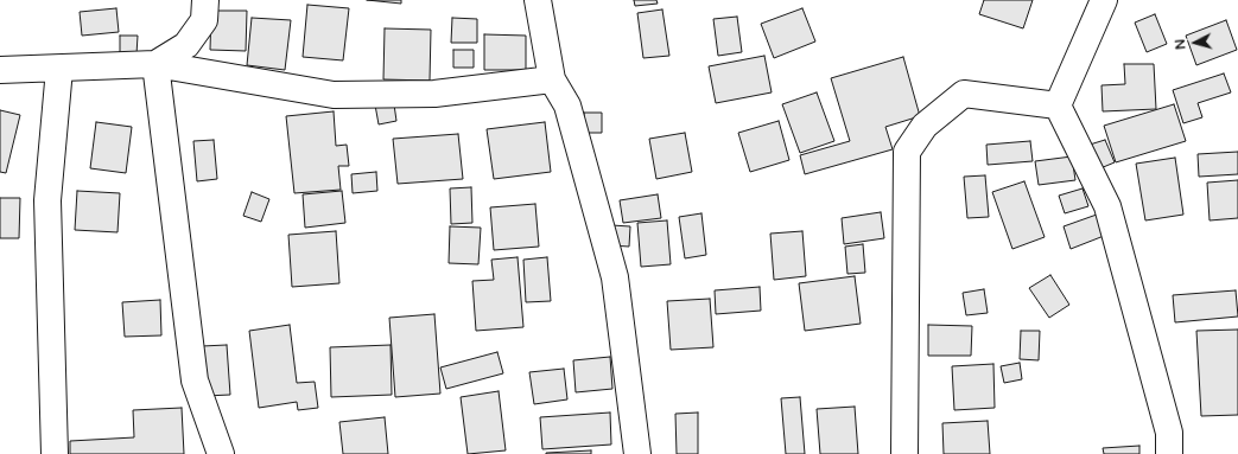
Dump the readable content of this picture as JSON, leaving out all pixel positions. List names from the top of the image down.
{
  "north": "left"
}
